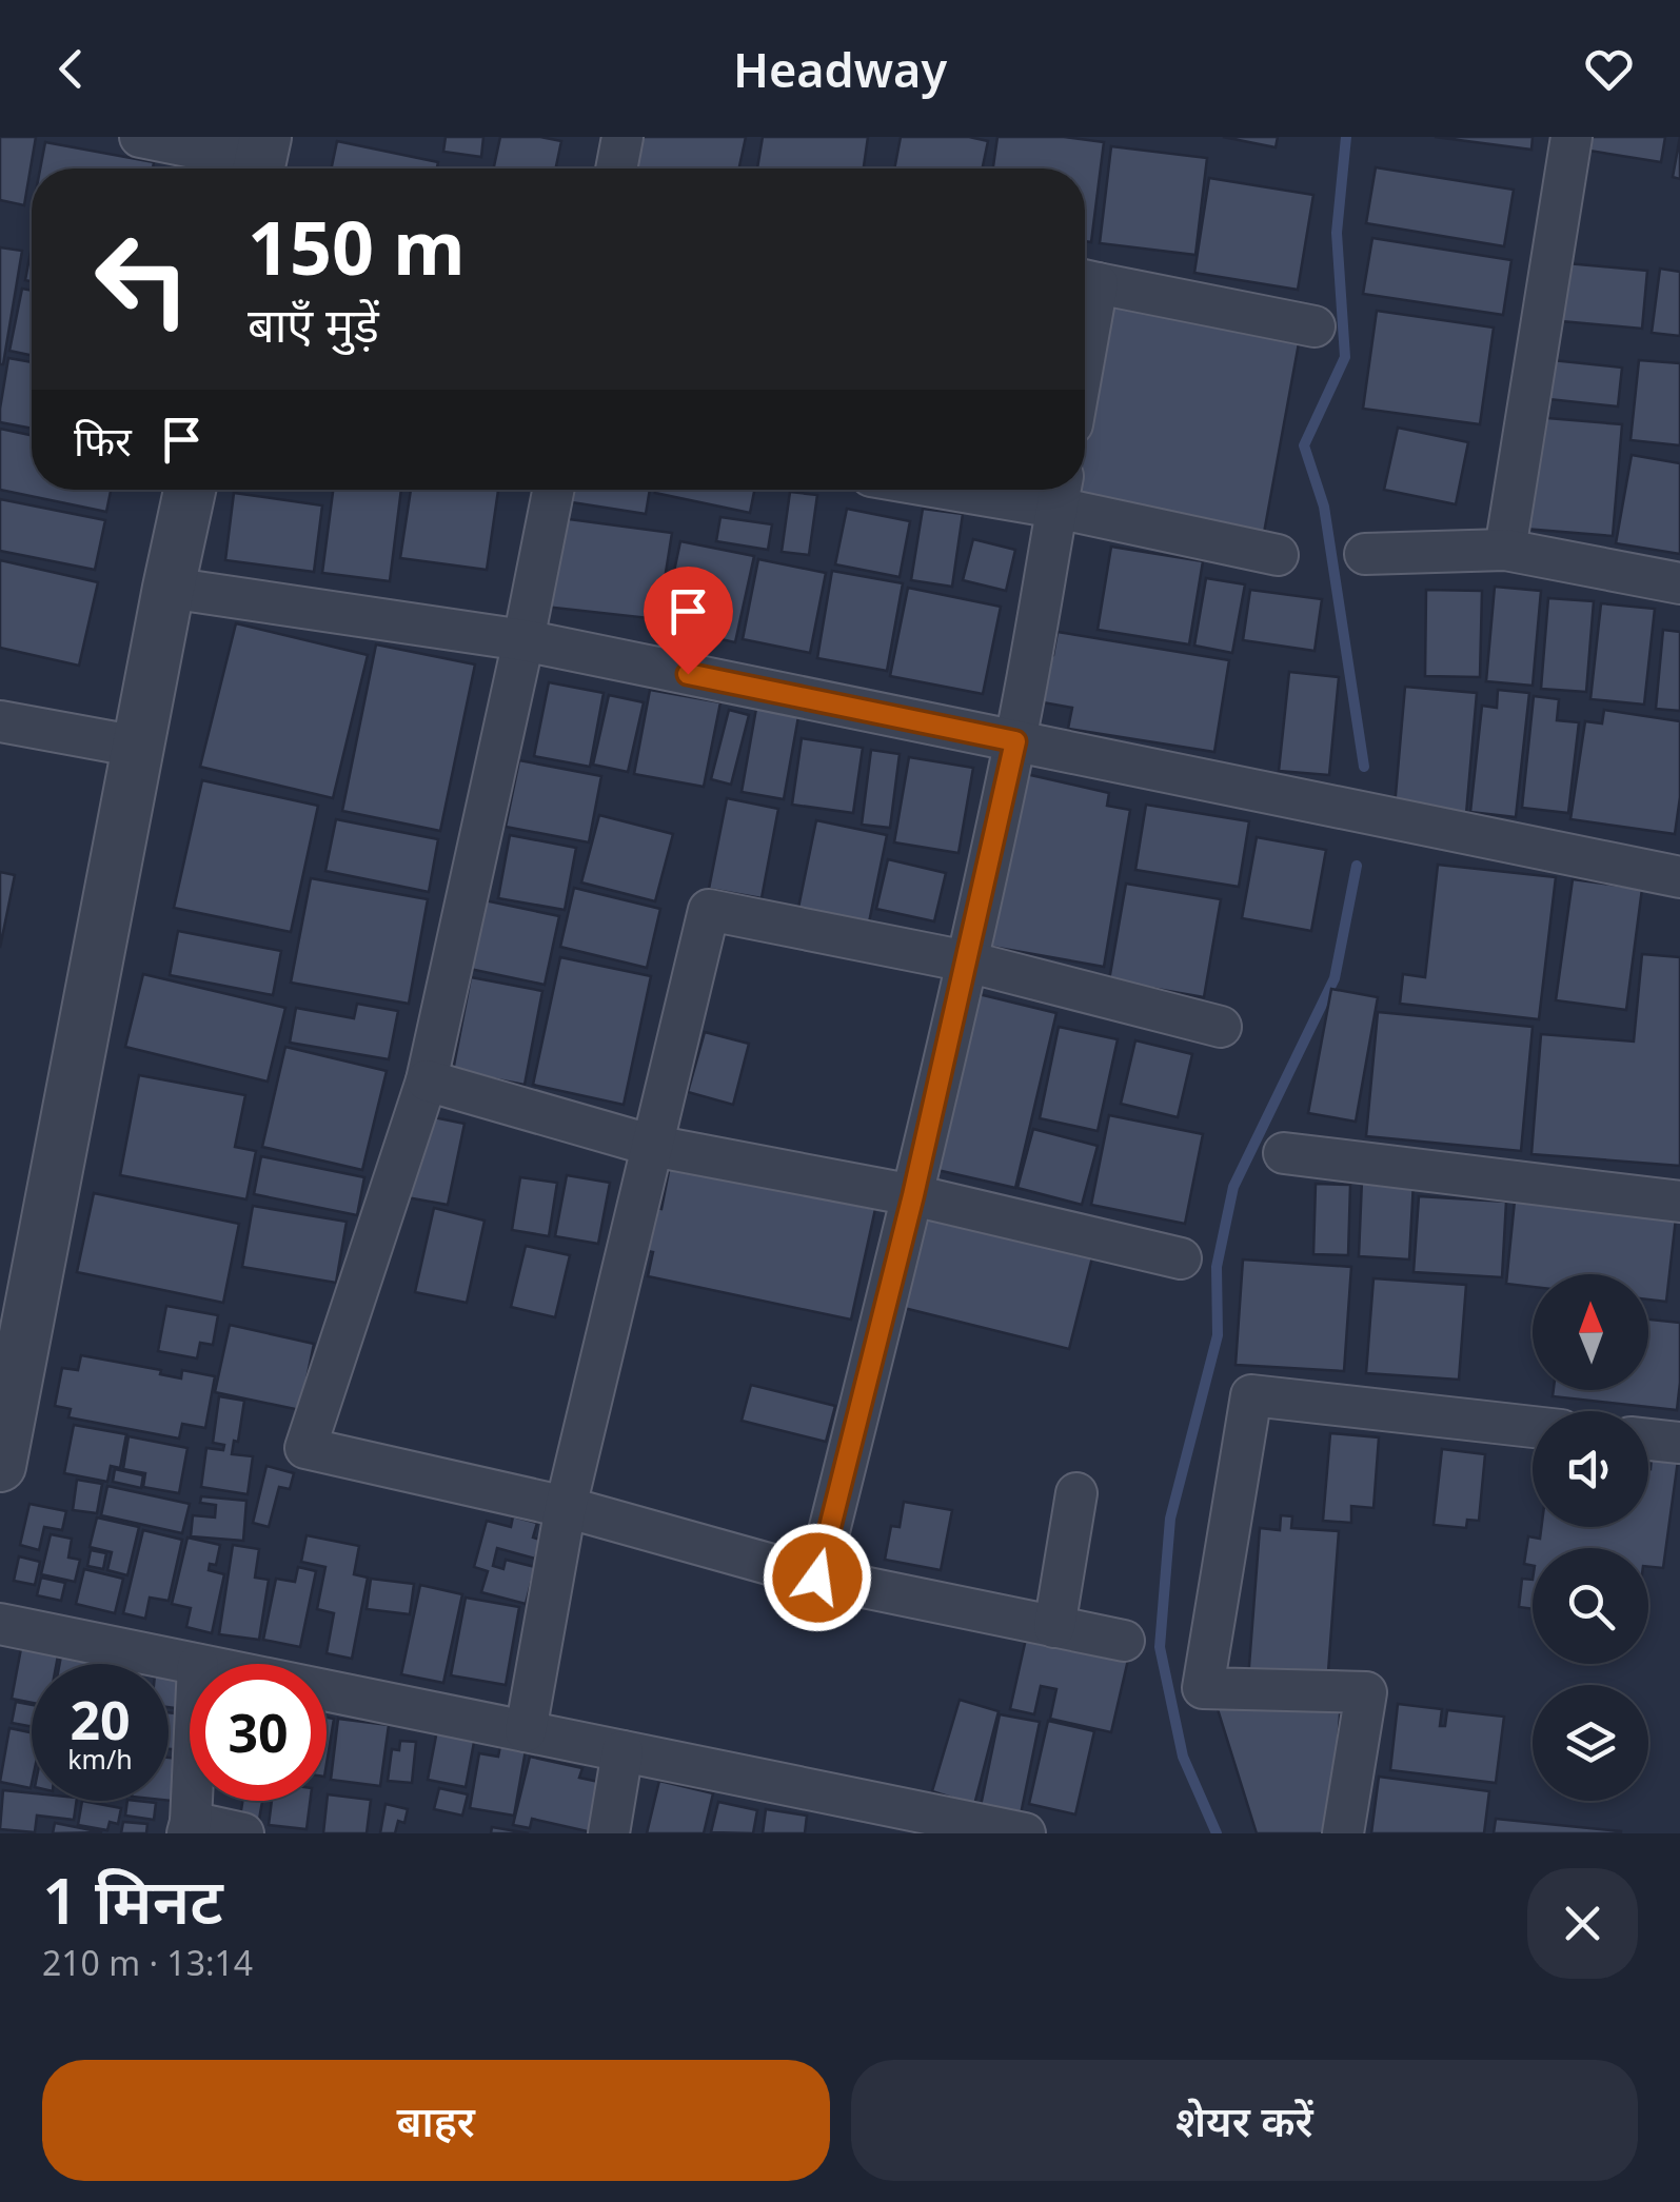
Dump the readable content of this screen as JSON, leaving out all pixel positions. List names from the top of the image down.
{
  "north": "top",
  "page": {
    "header": "Headway",
    "turn": ["150 m", "बाएँ मुड़ें"],
    "then": "फिर",
    "speed": "20 km/h",
    "limit": "30",
    "heading": ["1 मिनट", "210 m · 13:14"],
    "buttons": ["बाहर", "शेयर करें"]
  }
}
